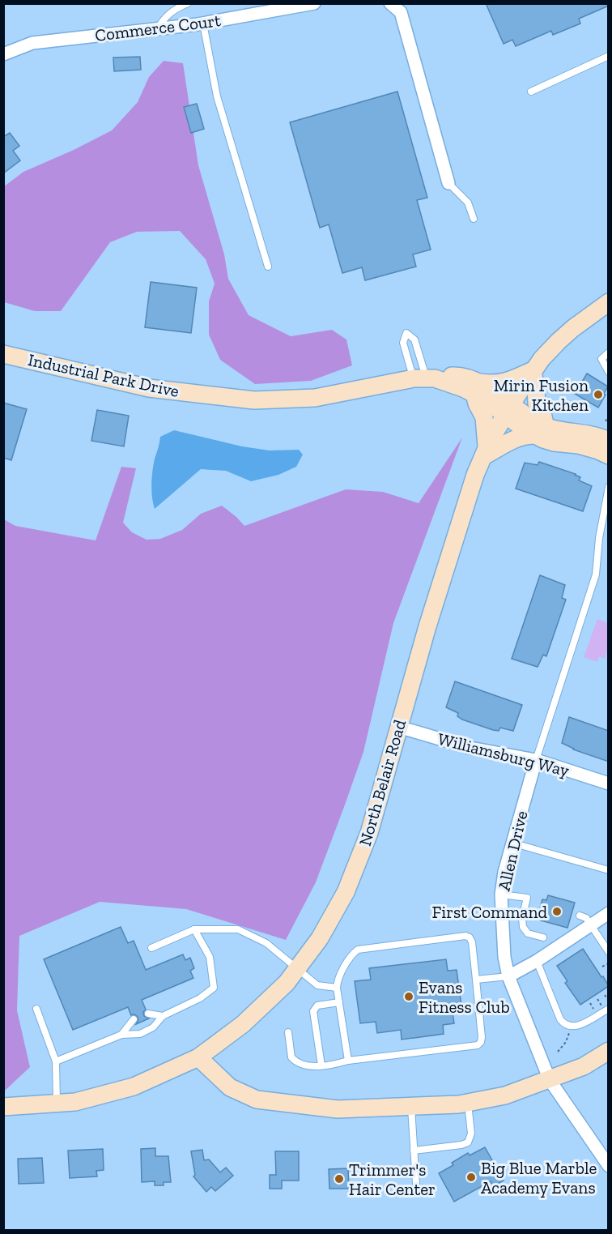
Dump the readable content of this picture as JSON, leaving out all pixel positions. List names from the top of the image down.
{
  "streets": {
    "street": [
      "Commerce Court",
      "Industrial Park Drive",
      "Williamsburg Way",
      "North Belair Road",
      "Allen Drive"
    ]
  },
  "crossings": [
    ["Industrial Park Drive", "North Belair Road"],
    ["Williamsburg Way", "North Belair Road"],
    ["Williamsburg Way", "Allen Drive"]
  ],
  "places": [
    "Mirin Fusion Kitchen",
    "First Command",
    "Evans Fitness Club",
    "Big Blue Marble Academy Evans",
    "Trimmer's Hair Center"
  ]
}
